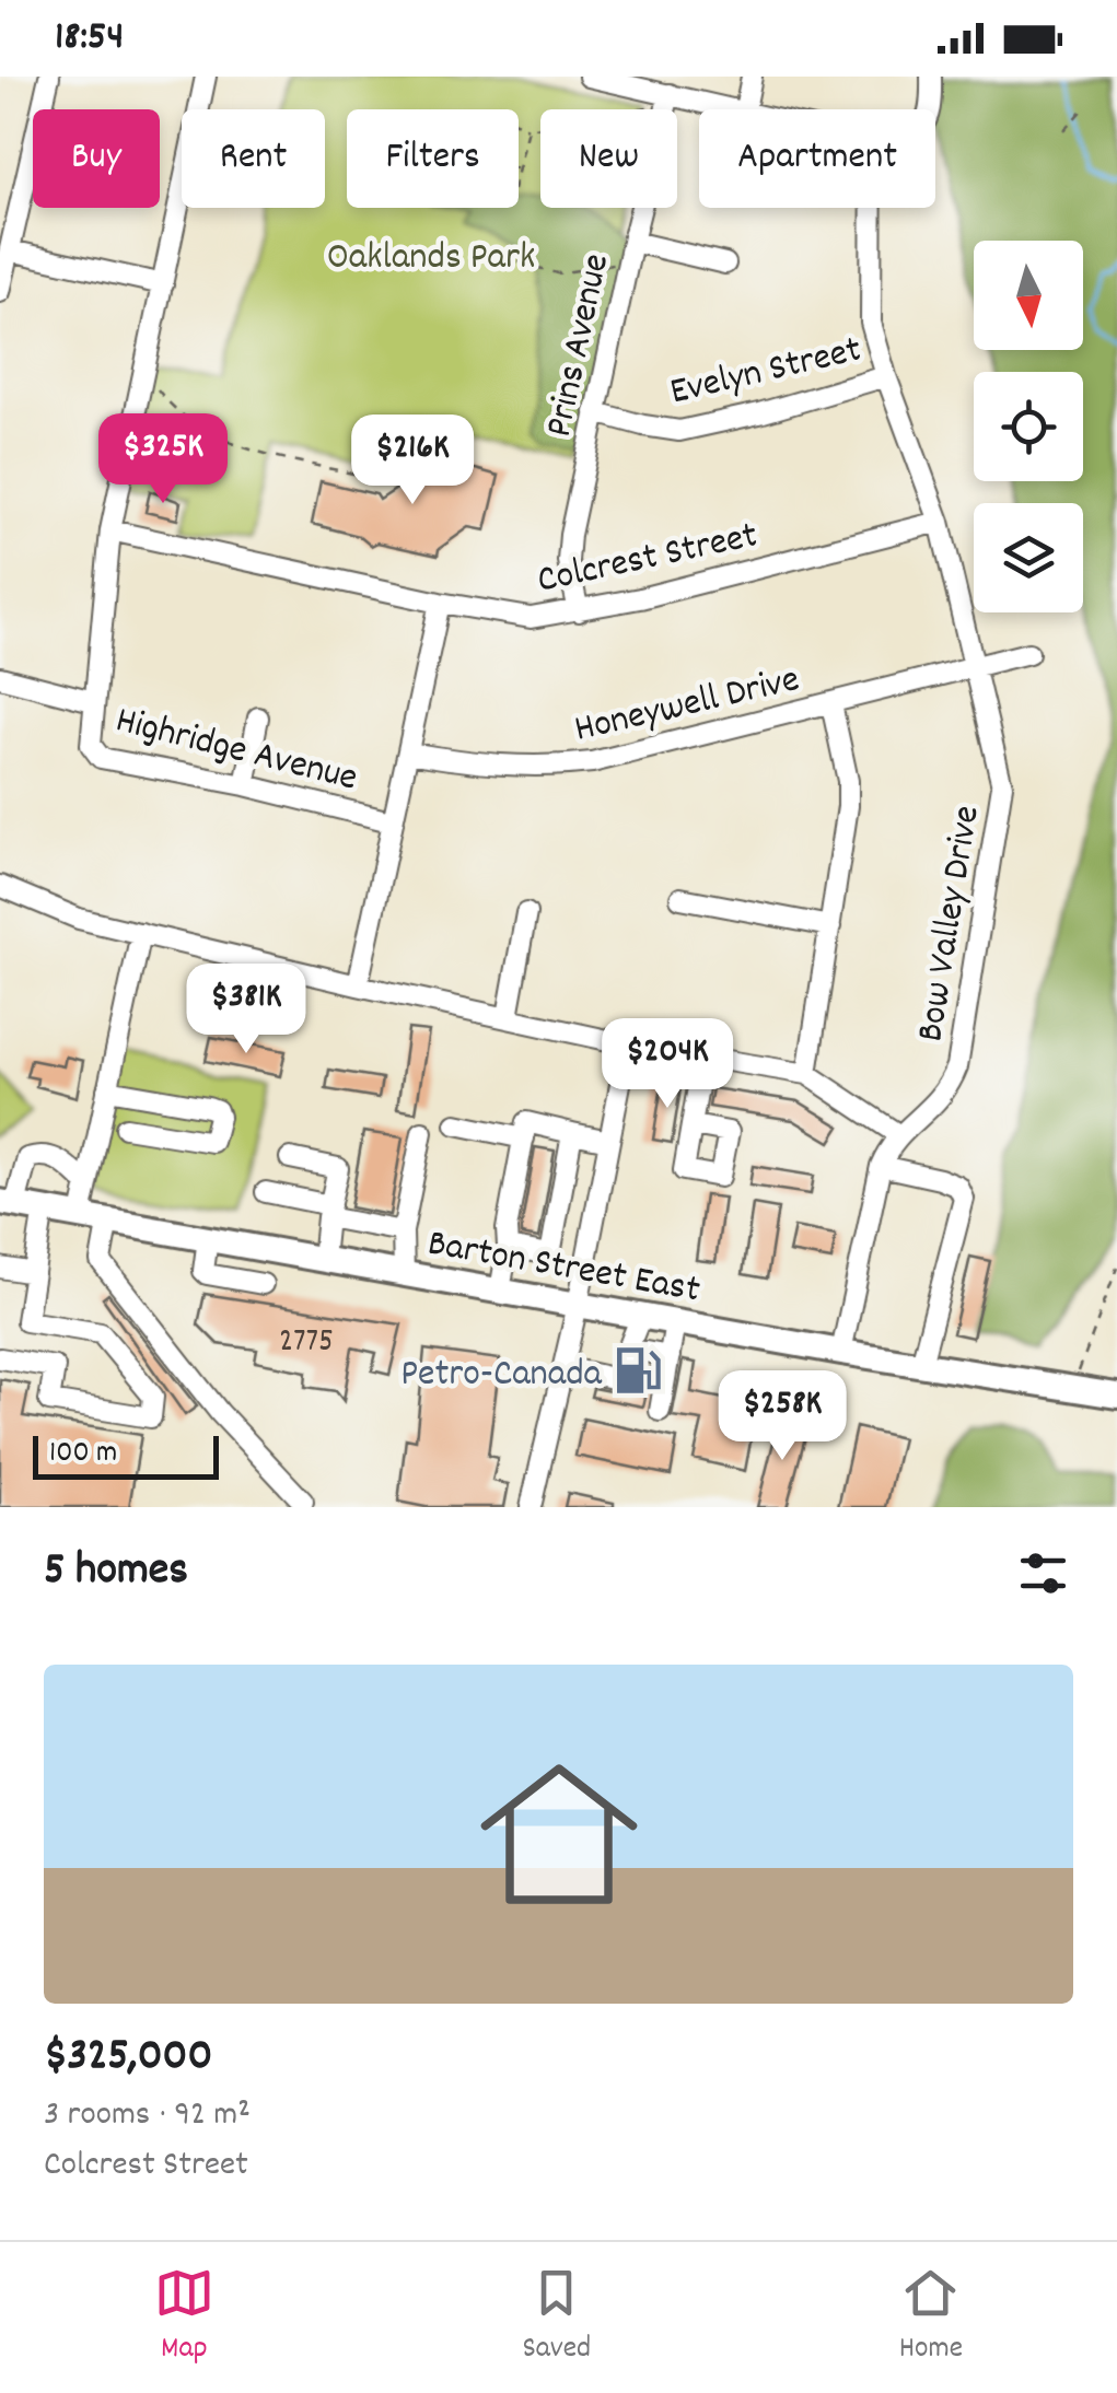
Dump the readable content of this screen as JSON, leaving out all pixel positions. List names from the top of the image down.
{
  "streets": {
    "main road": ["Barton Street East"],
    "street": [
      "Prins Avenue",
      "Evelyn Street",
      "Colcrest Street",
      "Honeywell Drive",
      "Highridge Avenue",
      "Bow Valley Drive"
    ]
  },
  "crossings": [
    ["Prins Avenue", "Evelyn Street"],
    ["Prins Avenue", "Colcrest Street"],
    ["Evelyn Street", "Bow Valley Drive"],
    ["Colcrest Street", "Highridge Avenue"],
    ["Colcrest Street", "Bow Valley Drive"],
    ["Honeywell Drive", "Bow Valley Drive"],
    ["Bow Valley Drive", "Barton Street East"]
  ],
  "parks": ["Oaklands Park"],
  "places": {
    "fuel station": ["Petro-Canada"]
  },
  "house_numbers": ["2775"],
  "scale_bar": "100 m",
  "north": "bottom",
  "page": {
    "status": "18:54",
    "chip": [
      "Buy",
      "Rent",
      "Filters",
      "New",
      "Apartment"
    ],
    "price": [
      "$325K",
      "$216K",
      "$381K",
      "$204K",
      "$258K"
    ],
    "scale": "100 m",
    "heading": "5 homes",
    "list": [
      {
        "name": "$325,000",
        "note": "3 rooms · 92 m² · Colcrest Street"
      }
    ],
    "tabs": ["Map", "Saved", "Home"]
  }
}
